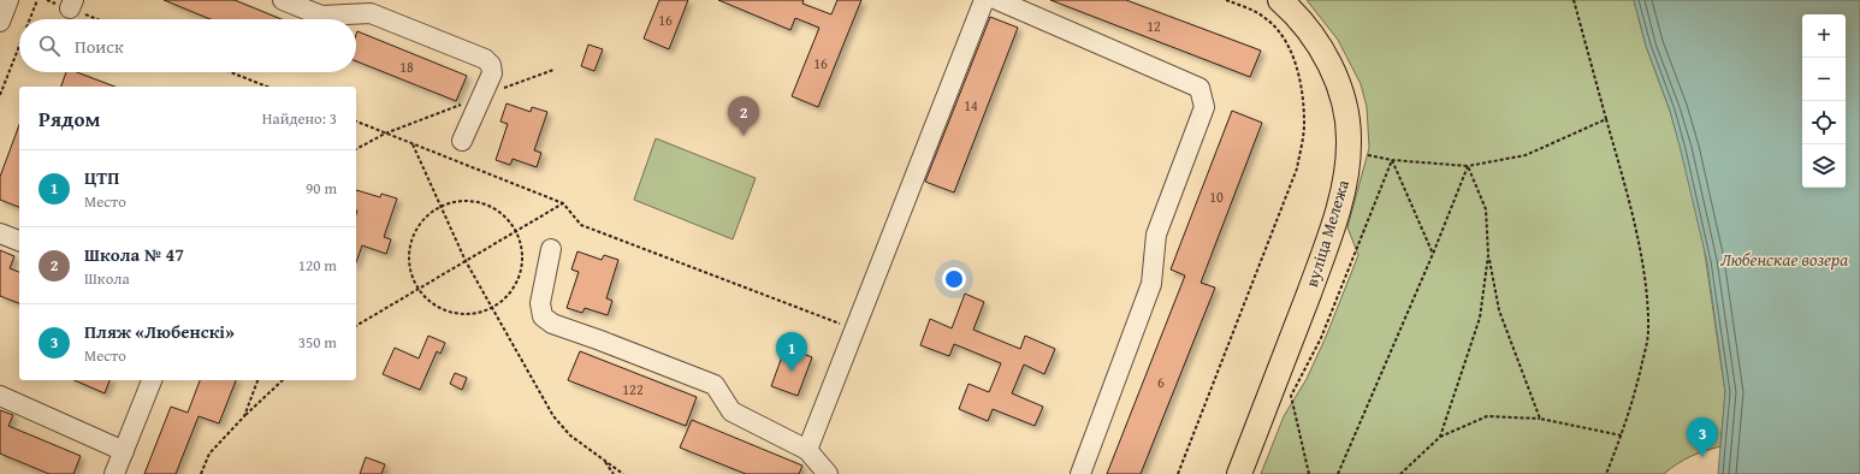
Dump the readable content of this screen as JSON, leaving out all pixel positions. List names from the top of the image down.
{
  "streets": {
    "main road": ["вуліца Мележа"]
  },
  "water": ["Любенскае возера"],
  "house_numbers": [
    "16",
    "12",
    "16",
    "18",
    "14",
    "10",
    "6",
    "122"
  ],
  "page": {
    "map_buttons": ["+", "−"],
    "search": "Поиск",
    "heading": ["Рядом", "Найдено: 3"],
    "pins": ["2", "1", "3"],
    "list": [
      {
        "mark": "1",
        "name": "ЦТП",
        "note": "Место",
        "value": "90 m"
      },
      {
        "mark": "2",
        "name": "Школа № 47",
        "note": "Школа",
        "value": "120 m"
      },
      {
        "mark": "3",
        "name": "Пляж «Любенскі»",
        "note": "Место",
        "value": "350 m"
      }
    ]
  }
}
